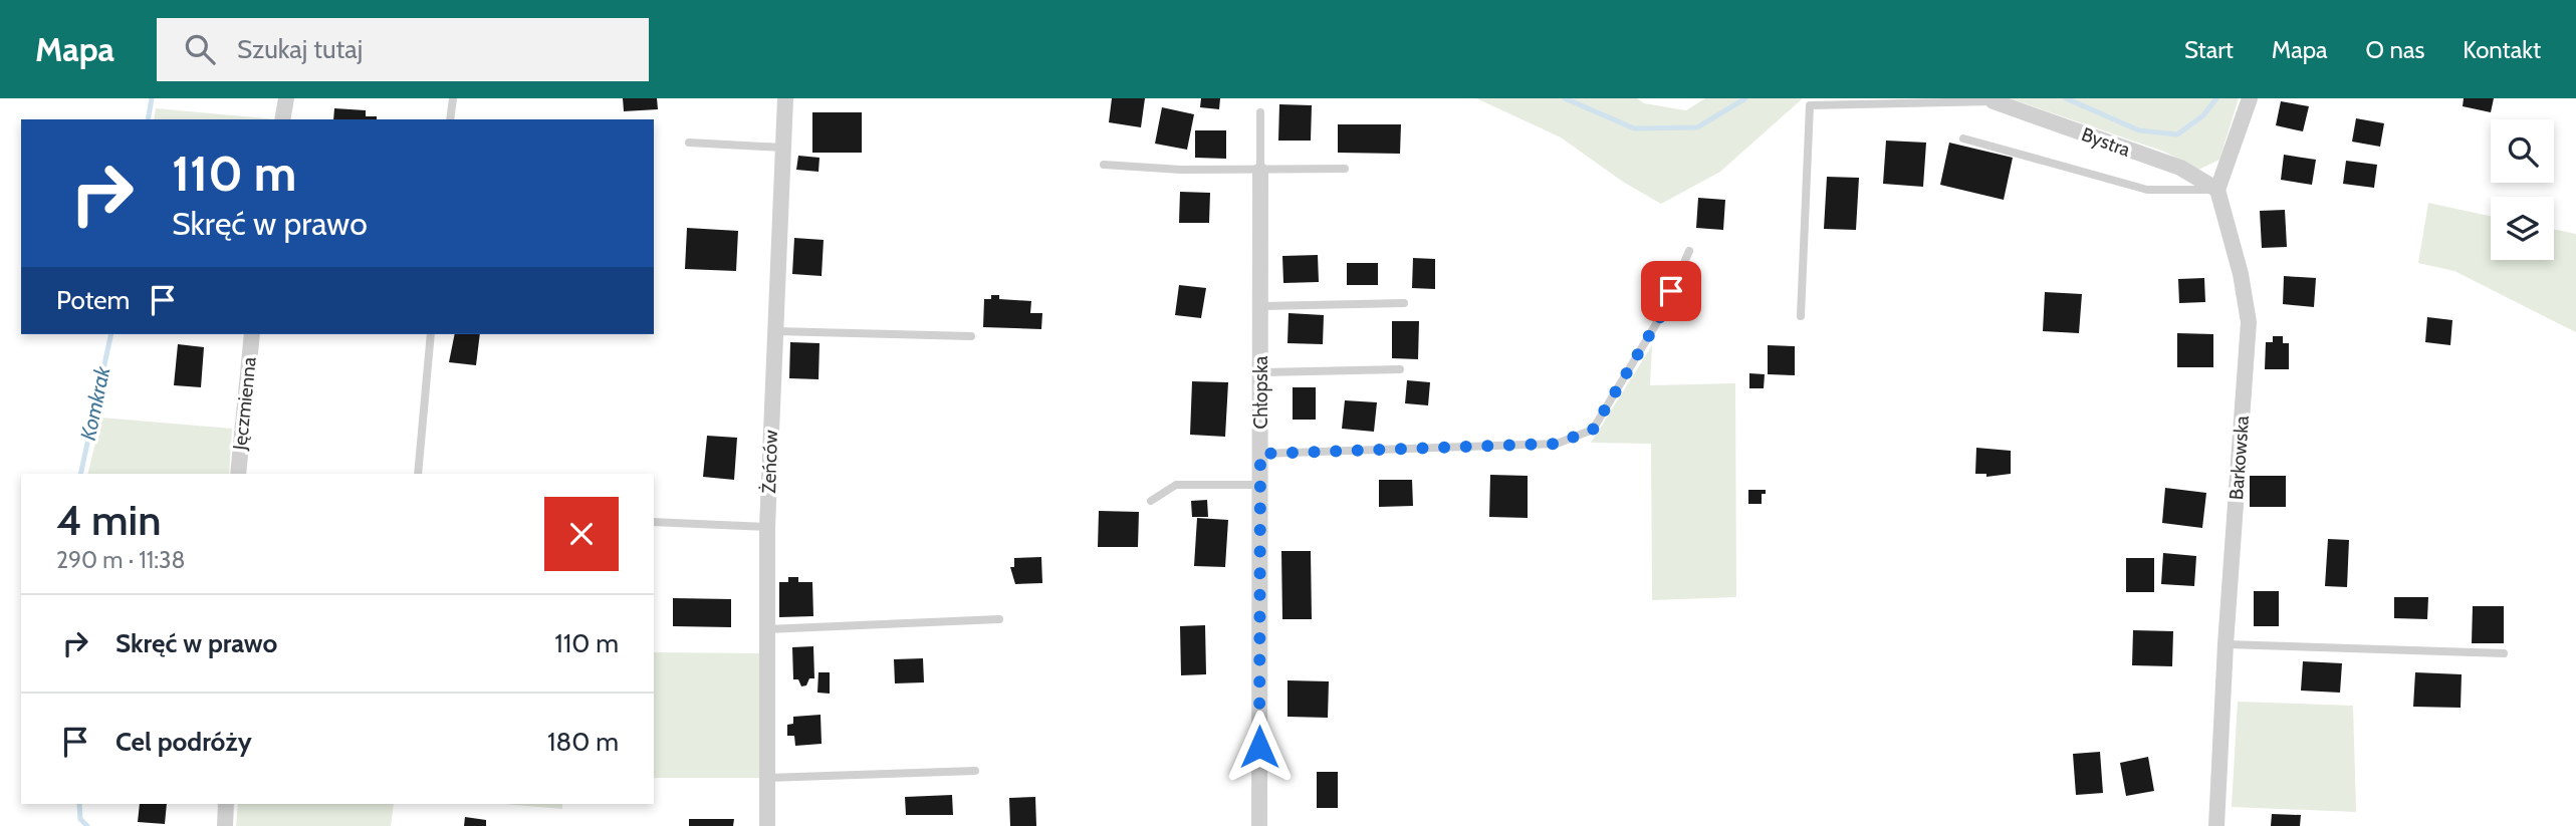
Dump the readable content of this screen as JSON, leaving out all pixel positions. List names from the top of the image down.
{
  "streets": {
    "street": [
      "Bystra",
      "Chłopska",
      "Jęczmienna",
      "Barkowska",
      "Żeńców"
    ]
  },
  "crossings": [
    ["Bystra", "Barkowska"]
  ],
  "water": ["Komkrak"],
  "page": {
    "header": "Mapa",
    "search": "Szukaj tutaj",
    "nav": [
      "Start",
      "Mapa",
      "O nas",
      "Kontakt"
    ],
    "turn": ["110 m", "Skręć w prawo"],
    "then": "Potem",
    "heading": ["4 min", "290 m · 11:38"],
    "list": [
      {
        "name": "Skręć w prawo",
        "value": "110 m"
      },
      {
        "name": "Cel podróży",
        "value": "180 m"
      }
    ]
  }
}
